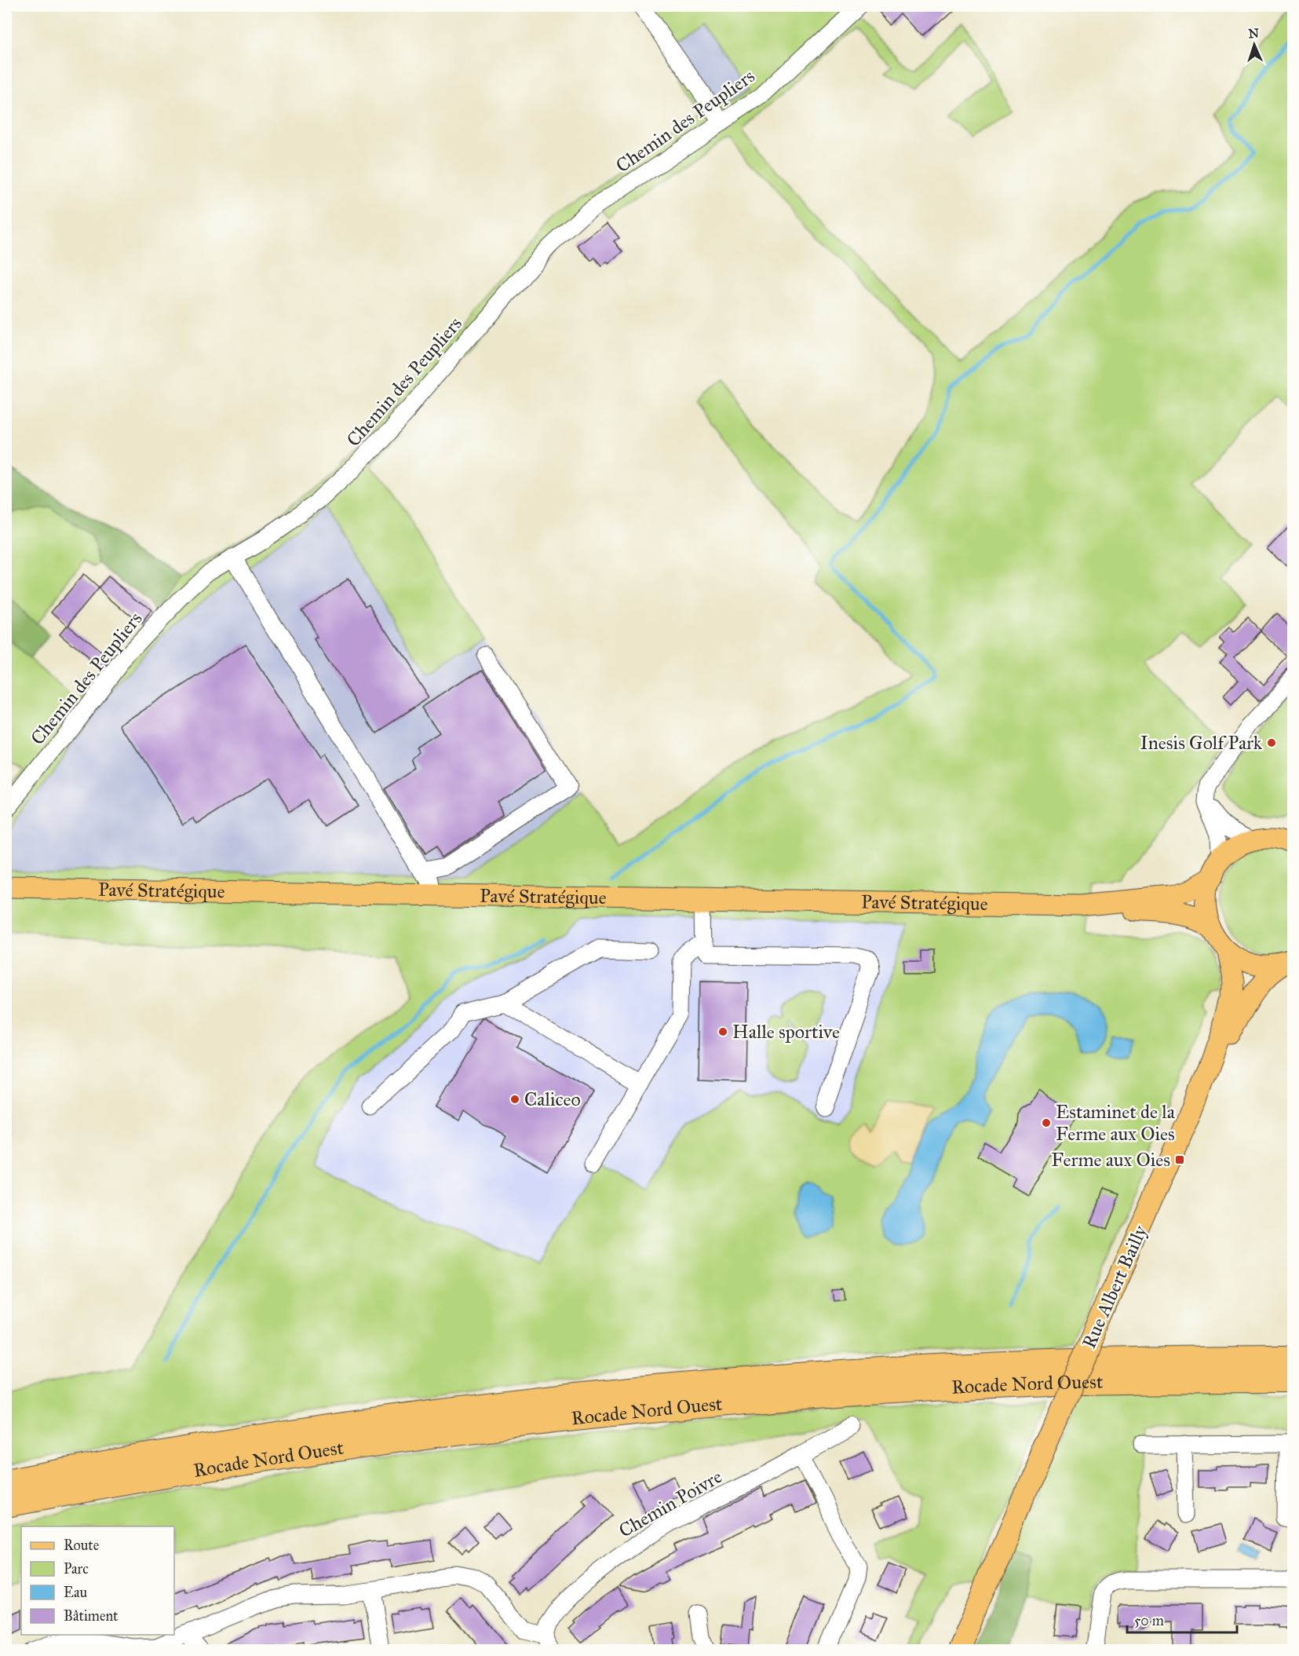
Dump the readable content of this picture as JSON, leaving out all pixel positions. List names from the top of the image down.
{
  "streets": {
    "highway": ["Rocade Nord Ouest"],
    "main road": ["Pavé Stratégique", "Rue Albert Bailly"],
    "street": ["Chemin des Peupliers", "Chemin Poivre"]
  },
  "places": {
    "other": [
      "Inesis Golf Park",
      "Halle sportive",
      "Caliceo",
      "Estaminet de la Ferme aux Oies"
    ],
    "transit": ["Ferme aux Oies"]
  },
  "legend": [
    "Route",
    "Parc",
    "Eau",
    "Bâtiment"
  ],
  "scale_bar": "50 m",
  "north": "top"
}
